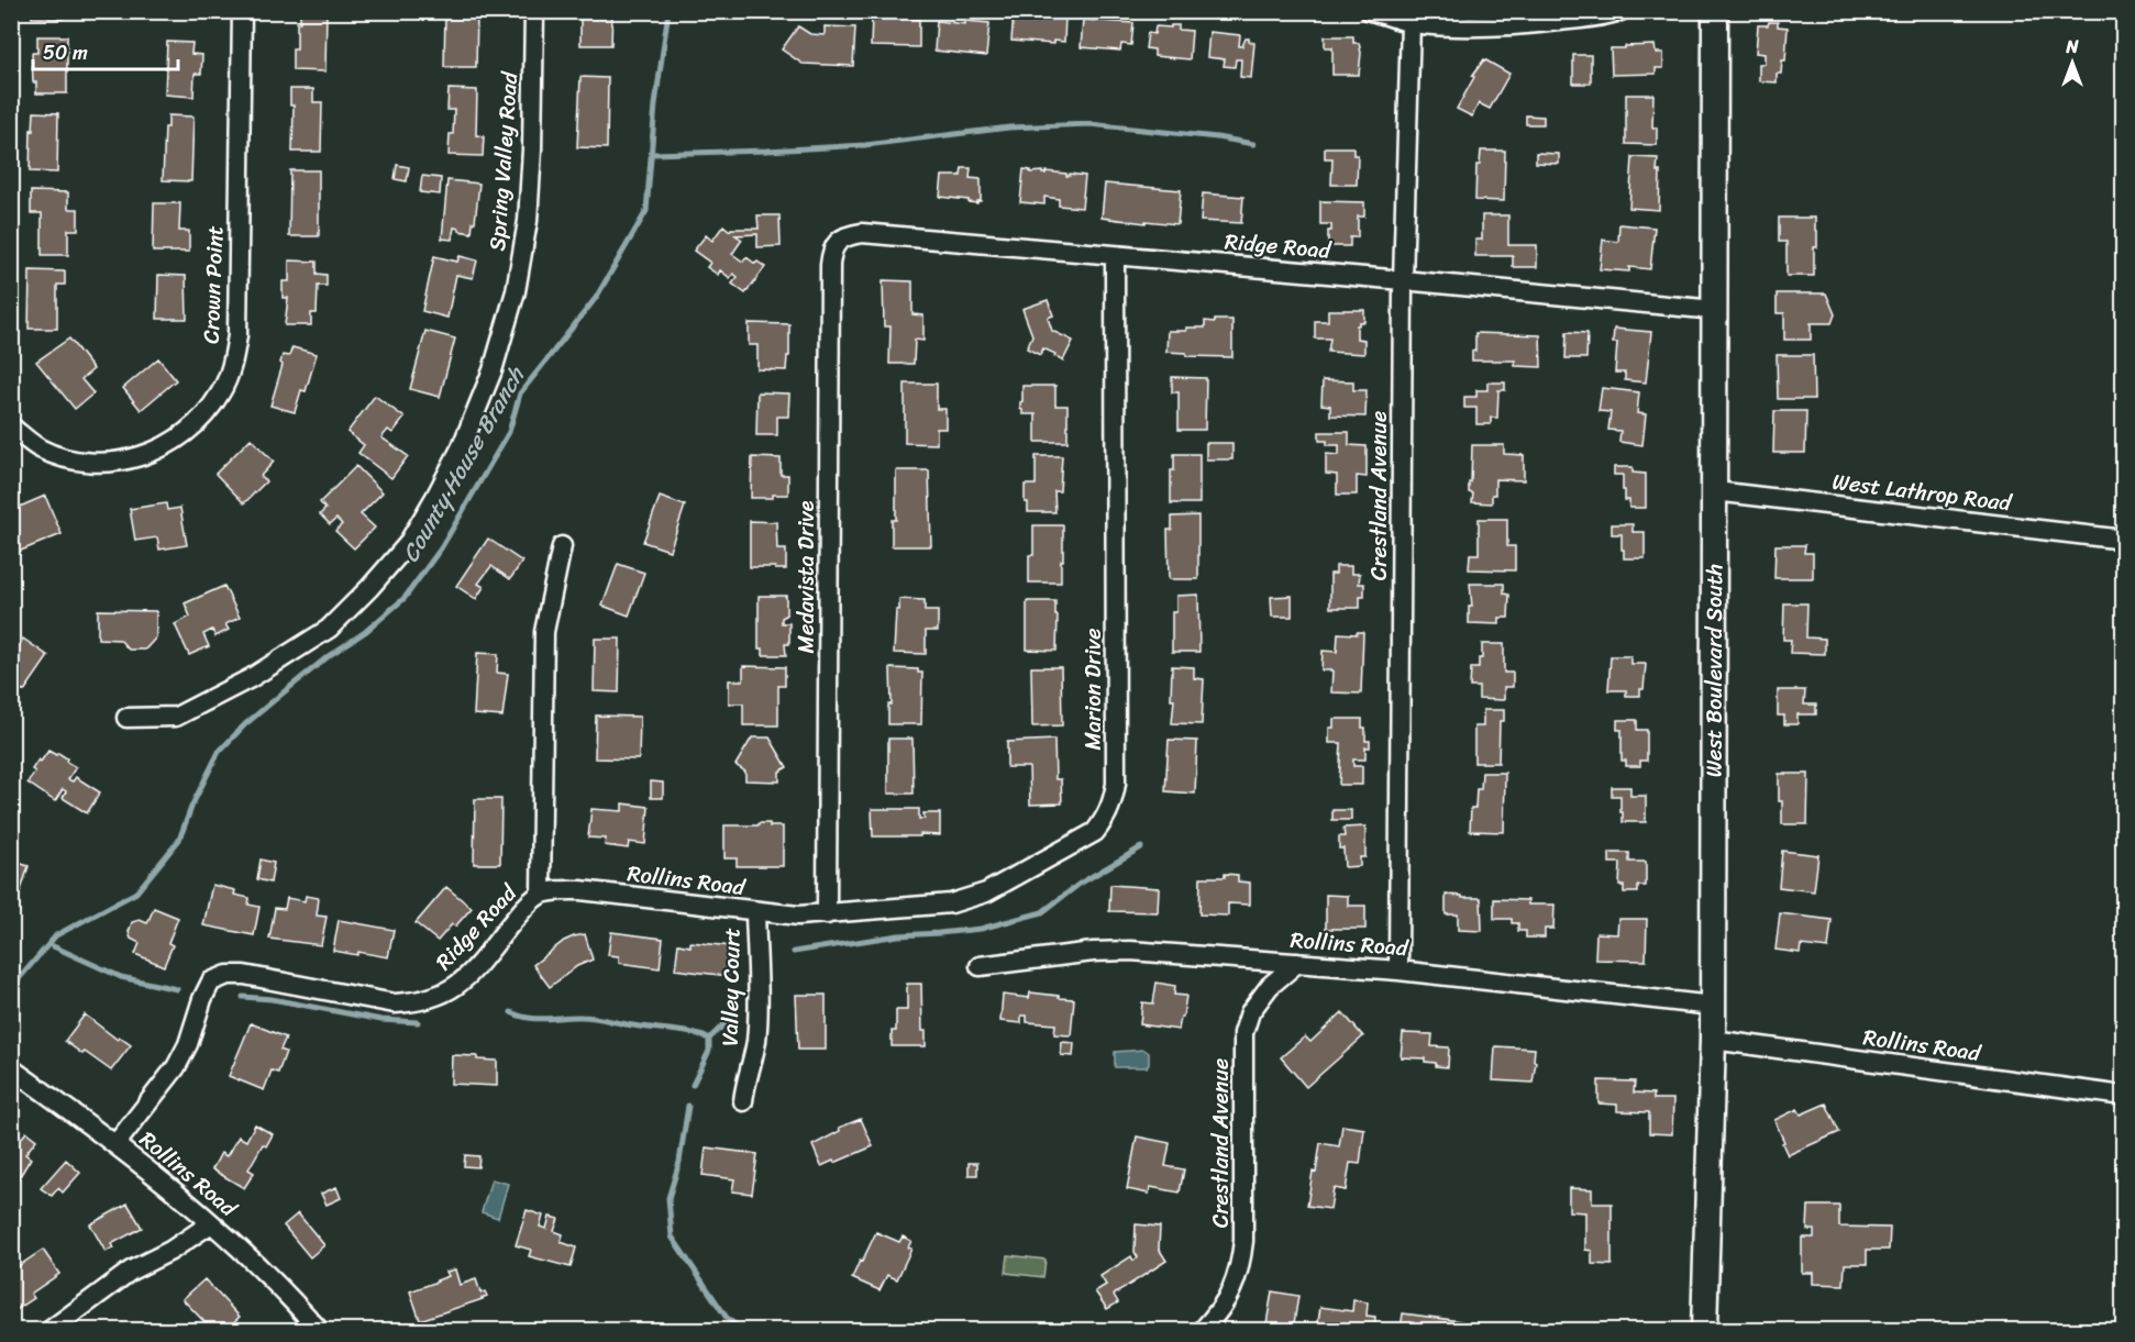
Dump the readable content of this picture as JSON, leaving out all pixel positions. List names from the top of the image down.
{
  "streets": {
    "main road": ["West Boulevard South"],
    "street": [
      "Spring Valley Road",
      "Ridge Road",
      "Crown Point",
      "West Lathrop Road",
      "Crestland Avenue",
      "Medavista Drive",
      "Marion Drive",
      "Rollins Road",
      "Valley Court"
    ]
  },
  "crossings": [
    ["Ridge Road", "Crestland Avenue"],
    ["Ridge Road", "Medavista Drive"],
    ["Ridge Road", "West Boulevard South"],
    ["Ridge Road", "Marion Drive"],
    ["Ridge Road", "Rollins Road"],
    ["West Lathrop Road", "West Boulevard South"],
    ["Crestland Avenue", "Rollins Road"],
    ["Medavista Drive", "Marion Drive"],
    ["Medavista Drive", "Rollins Road"],
    ["West Boulevard South", "Rollins Road"],
    ["Marion Drive", "Rollins Road"],
    ["Rollins Road", "Valley Court"]
  ],
  "water": ["County House Branch"],
  "scale_bar": "50 m",
  "north": "top"
}
